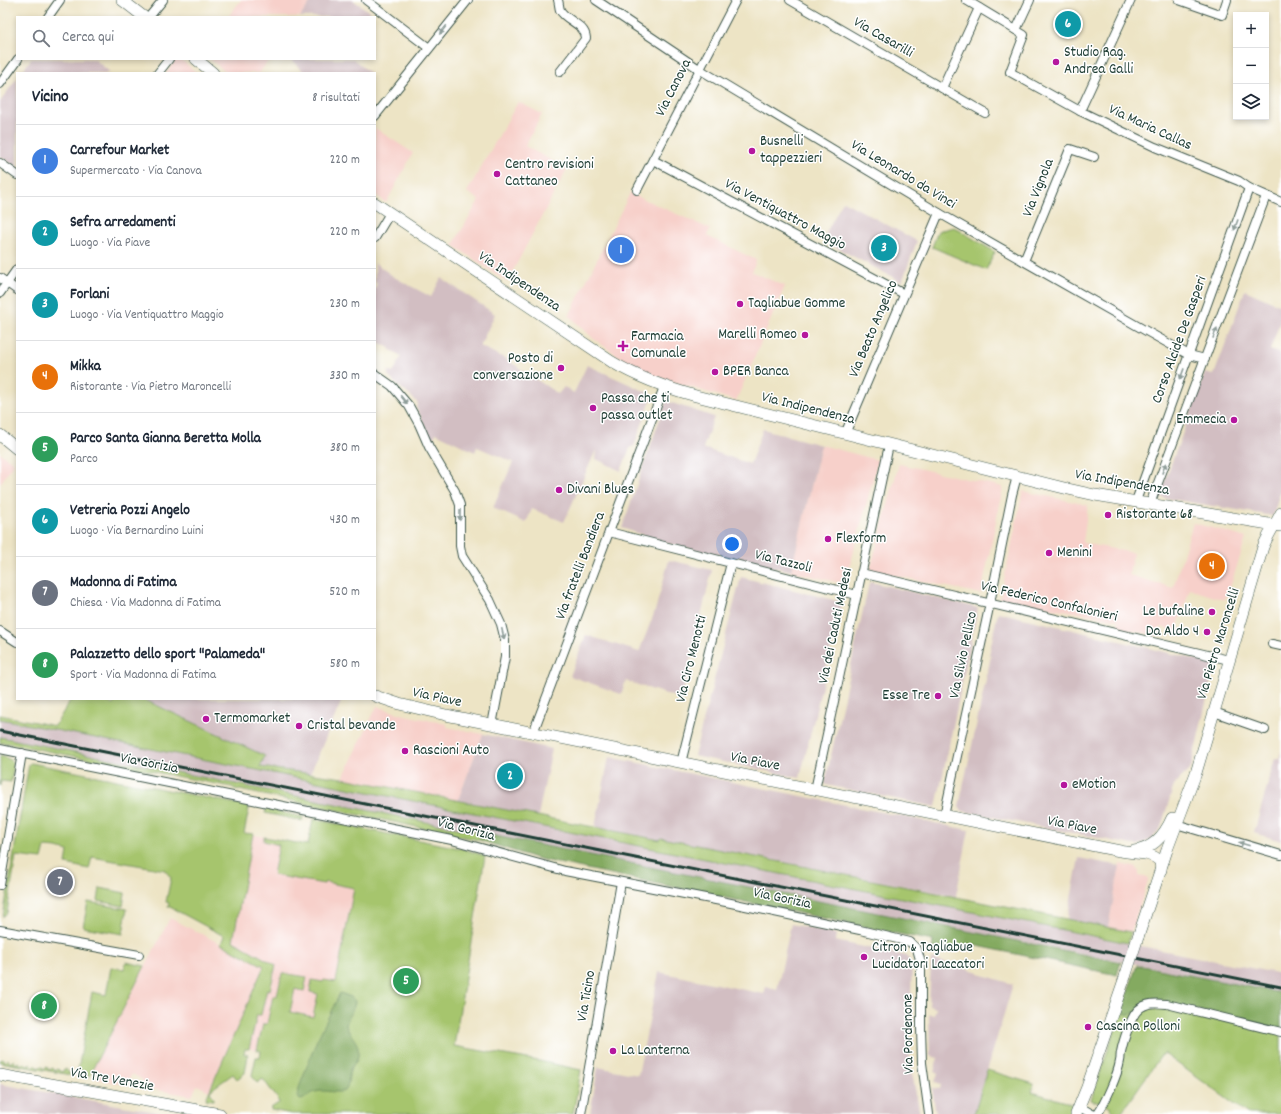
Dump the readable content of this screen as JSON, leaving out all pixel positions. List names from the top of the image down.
{
  "streets": {
    "street": [
      "Via Casarilli",
      "Via Canova",
      "Via Maria Callas",
      "Via Leonardo da Vinci",
      "Via Vignola",
      "Via Ventiquattro Maggio",
      "Via Indipendenza",
      "Via Beato Angelico",
      "Corso Alcide De Gasperi",
      "Via Tazzoli",
      "Via fratelli Bandiera",
      "Via Federico Confalonieri",
      "Via dei Caduti Medesi",
      "Via Pietro Maroncelli",
      "Via Silvio Pellico",
      "Via Ciro Menotti",
      "Via Piave",
      "Via Gorizia",
      "Via Ticino",
      "Via Pordenone",
      "Via Tre Venezie"
    ]
  },
  "crossings": [
    ["Via Canova", "Via Leonardo da Vinci"],
    ["Via Canova", "Via Ventiquattro Maggio"],
    ["Via Maria Callas", "Corso Alcide De Gasperi"],
    ["Via Leonardo da Vinci", "Via Vignola"],
    ["Via Leonardo da Vinci", "Via Beato Angelico"],
    ["Via Leonardo da Vinci", "Corso Alcide De Gasperi"],
    ["Via Ventiquattro Maggio", "Via Beato Angelico"],
    ["Via Indipendenza", "Via Beato Angelico"],
    ["Via Indipendenza", "Corso Alcide De Gasperi"],
    ["Via Indipendenza", "Via fratelli Bandiera"],
    ["Via Indipendenza", "Via dei Caduti Medesi"],
    ["Via Indipendenza", "Via Pietro Maroncelli"],
    ["Via Indipendenza", "Via Silvio Pellico"],
    ["Via Tazzoli", "Via fratelli Bandiera"],
    ["Via Tazzoli", "Via dei Caduti Medesi"],
    ["Via Tazzoli", "Via Ciro Menotti"],
    ["Via fratelli Bandiera", "Via Piave"],
    ["Via Federico Confalonieri", "Via dei Caduti Medesi"],
    ["Via Federico Confalonieri", "Via Pietro Maroncelli"],
    ["Via Federico Confalonieri", "Via Silvio Pellico"],
    ["Via dei Caduti Medesi", "Via Piave"],
    ["Via Pietro Maroncelli", "Via Piave"],
    ["Via Silvio Pellico", "Via Piave"],
    ["Via Ciro Menotti", "Via Piave"],
    ["Via Gorizia", "Via Ticino"],
    ["Via Gorizia", "Via Pordenone"]
  ],
  "places": {
    "other": [
      "Studio Rag. Andrea Galli",
      "Busnelli tappezzieri",
      "Centro revisioni Cattaneo",
      "Tagliabue Gomme",
      "Marelli Romeo",
      "Posto di conversazione",
      "BPER Banca",
      "Passa che ti passa outlet",
      "Emmecia",
      "Divani Blues",
      "Ristorante 68",
      "Flexform",
      "Menini",
      "Le bufaline",
      "Da Aldo 4",
      "Esse Tre",
      "Termomarket",
      "Cristal bevande",
      "Rascioni Auto",
      "eMotion",
      "Citron & Tagliabue Lucidatori Laccatori",
      "Cascina Polloni",
      "La Lanterna"
    ],
    "health": ["Farmacia Comunale"]
  },
  "page": {
    "pins": [
      "6",
      "3",
      "1",
      "4",
      "2",
      "7",
      "5",
      "8"
    ],
    "map_buttons": ["+", "−"],
    "search": "Cerca qui",
    "heading": ["Vicino", "8 risultati"],
    "list": [
      {
        "mark": "1",
        "name": "Carrefour Market",
        "note": "Supermercato · Via Canova",
        "value": "220 m"
      },
      {
        "mark": "2",
        "name": "Sefra arredamenti",
        "note": "Luogo · Via Piave",
        "value": "220 m"
      },
      {
        "mark": "3",
        "name": "Forlani",
        "note": "Luogo · Via Ventiquattro Maggio",
        "value": "230 m"
      },
      {
        "mark": "4",
        "name": "Mikka",
        "note": "Ristorante · Via Pietro Maroncelli",
        "value": "330 m"
      },
      {
        "mark": "5",
        "name": "Parco Santa Gianna Beretta Molla",
        "note": "Parco",
        "value": "380 m"
      },
      {
        "mark": "6",
        "name": "Vetreria Pozzi Angelo",
        "note": "Luogo · Via Bernardino Luini",
        "value": "430 m"
      },
      {
        "mark": "7",
        "name": "Madonna di Fatima",
        "note": "Chiesa · Via Madonna di Fatima",
        "value": "520 m"
      },
      {
        "mark": "8",
        "name": "Palazzetto dello sport \"Palameda\"",
        "note": "Sport · Via Madonna di Fatima",
        "value": "580 m"
      }
    ]
  }
}
